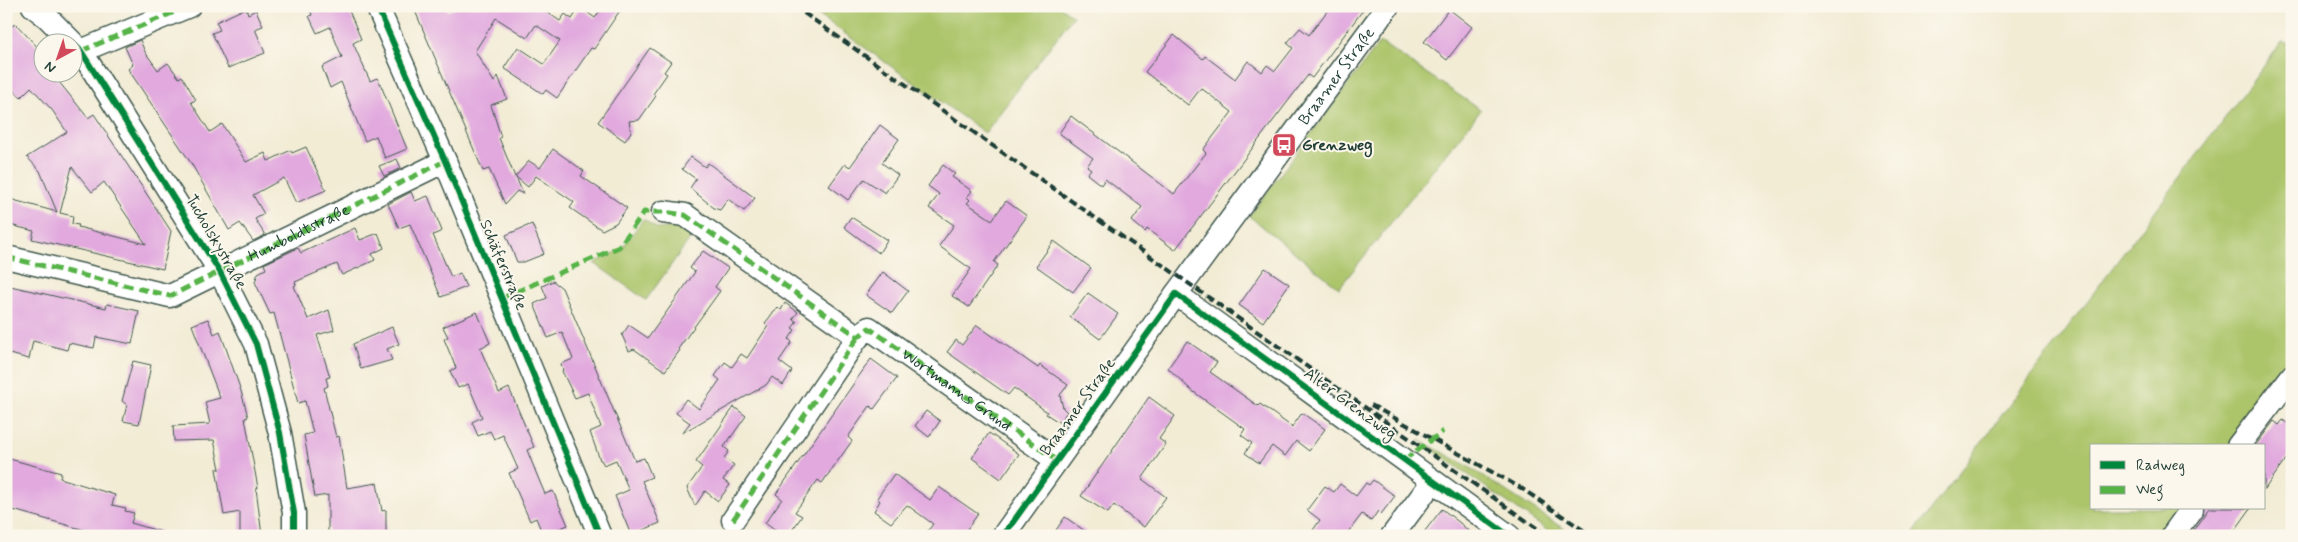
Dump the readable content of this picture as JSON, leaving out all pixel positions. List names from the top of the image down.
{
  "streets": {
    "street": [
      "Braamer Straße",
      "Humboldtstraße",
      "Tucholskystraße",
      "Schäferstraße",
      "Wortmanns Grund",
      "Alter Grenzweg"
    ]
  },
  "crossings": [
    ["Braamer Straße", "Wortmanns Grund"],
    ["Braamer Straße", "Alter Grenzweg"],
    ["Humboldtstraße", "Tucholskystraße"],
    ["Humboldtstraße", "Schäferstraße"]
  ],
  "places": {
    "bus stop": ["Grenzweg"]
  },
  "legend": ["Radweg", "Weg"],
  "north": "bottom left"
}
